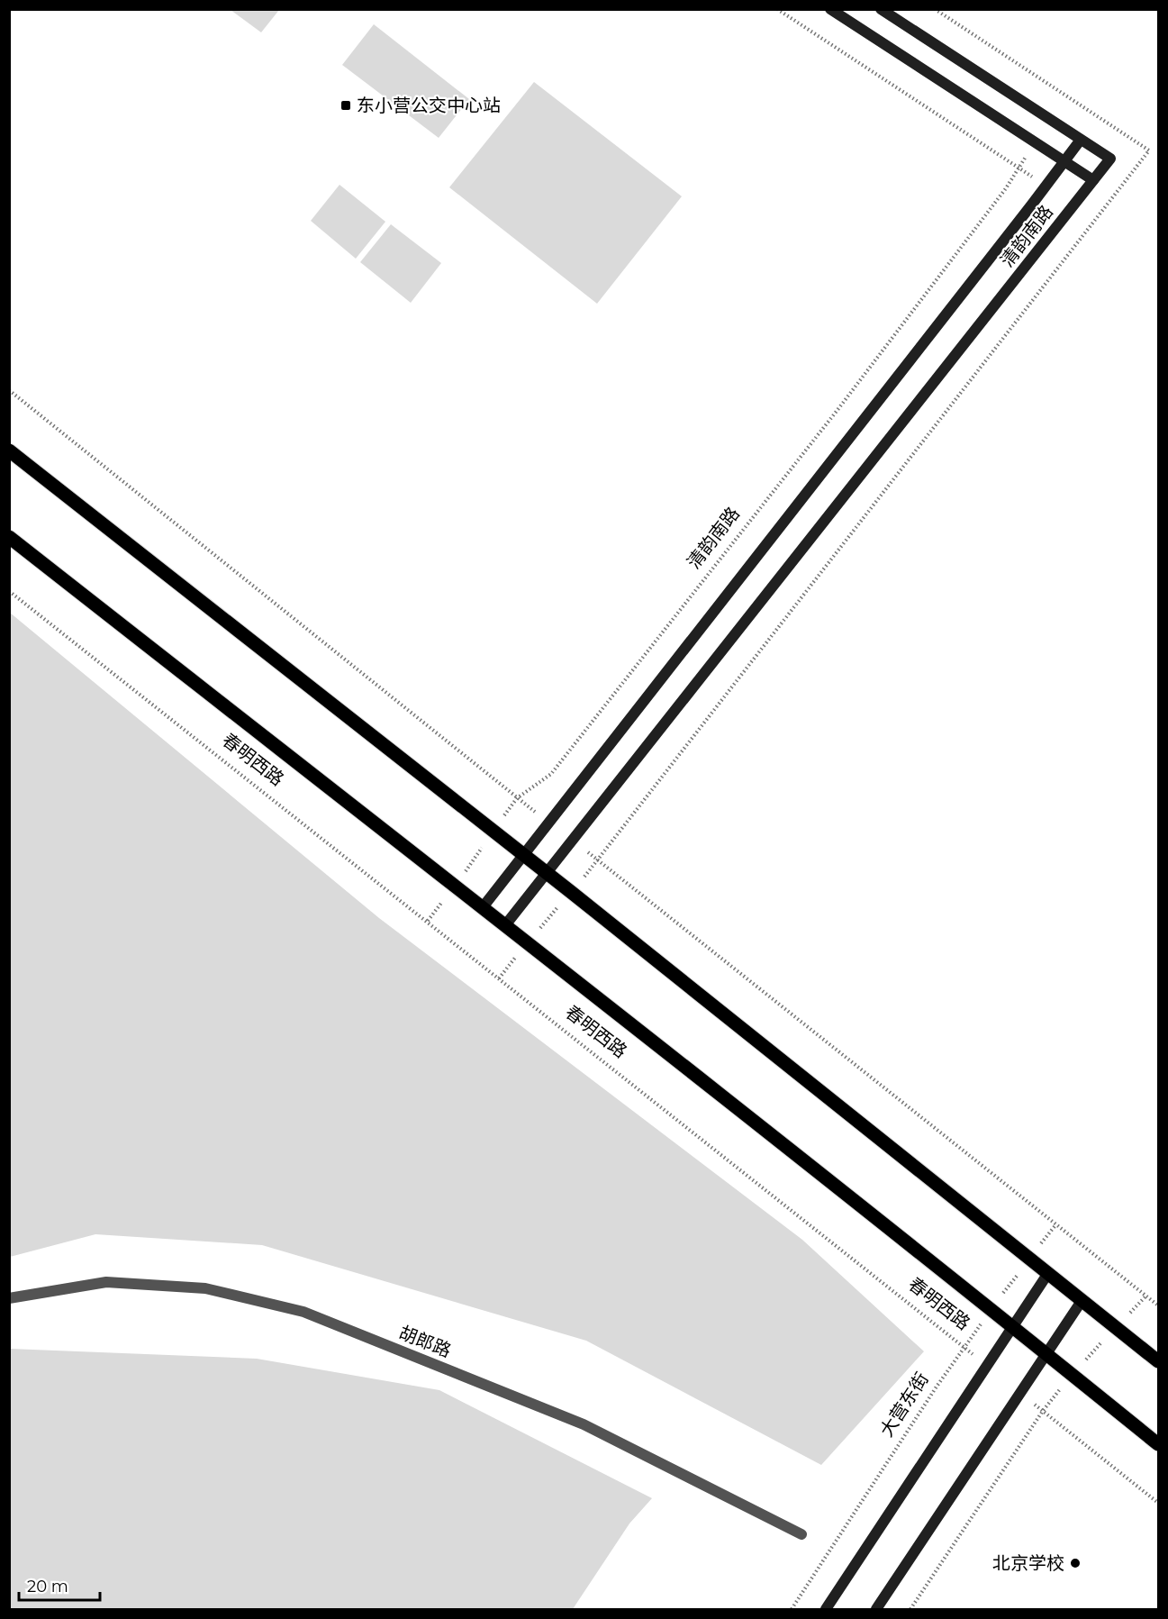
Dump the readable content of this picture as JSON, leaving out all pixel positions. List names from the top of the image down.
{
  "streets": {
    "main road": ["清韵南路", "春明西路"],
    "street": ["胡郎路"],
    "path": ["大营东街"]
  },
  "crossings": [
    ["清韵南路", "春明西路"],
    ["春明西路", "大营东街"]
  ],
  "places": {
    "transit": ["东小营公交中心站"],
    "other": ["北京学校"]
  },
  "scale_bar": "20 m"
}
